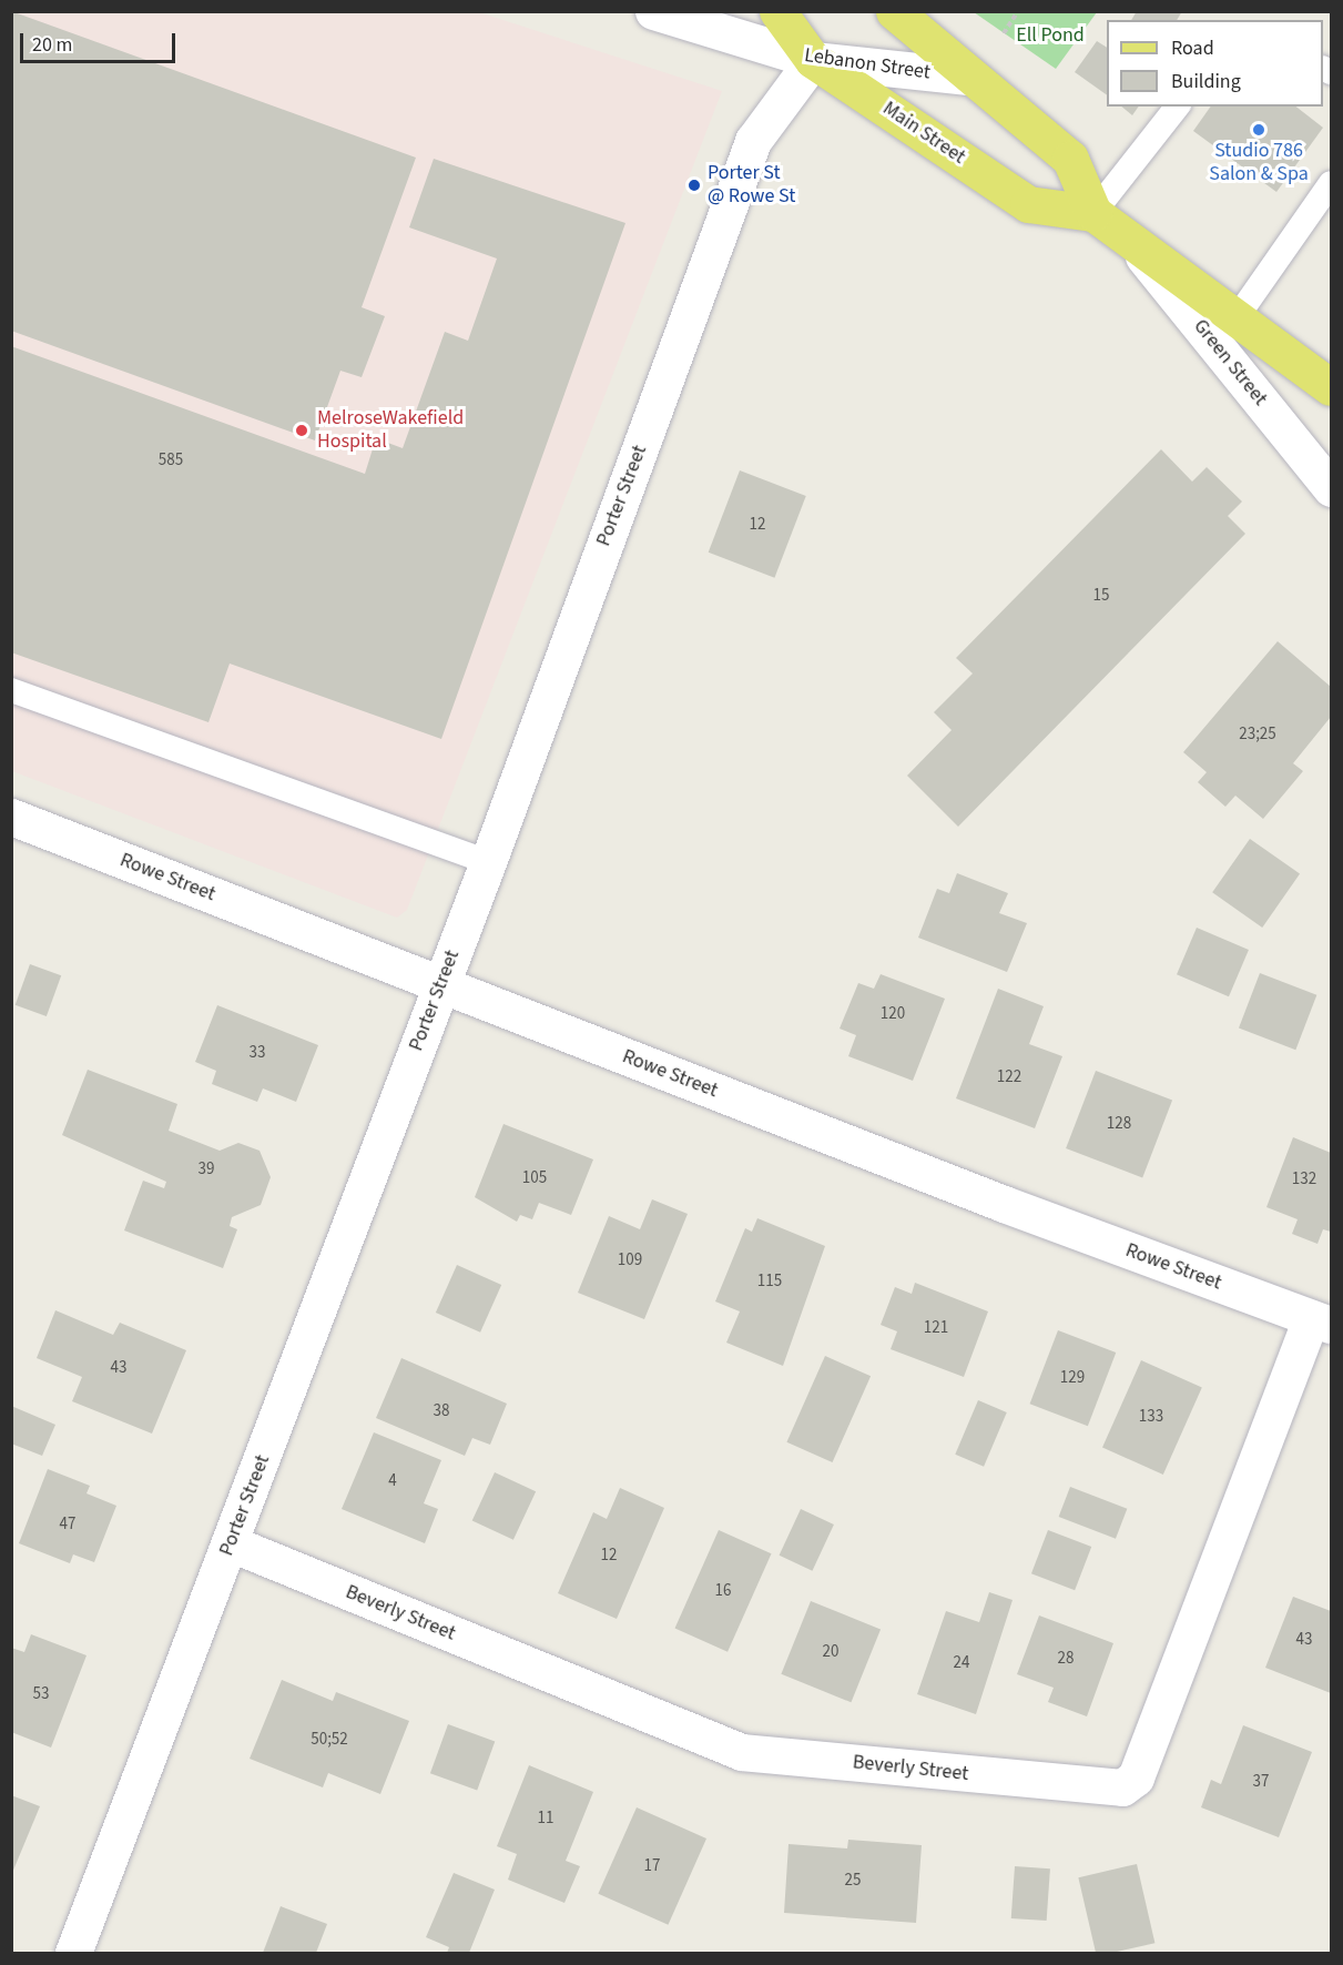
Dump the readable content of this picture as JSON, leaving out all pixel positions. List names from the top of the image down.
{
  "streets": {
    "main road": ["Main Street"],
    "street": [
      "Lebanon Street",
      "Green Street",
      "Porter Street",
      "Rowe Street",
      "Beverly Street"
    ]
  },
  "crossings": [
    ["Lebanon Street", "Main Street"],
    ["Lebanon Street", "Porter Street"],
    ["Main Street", "Green Street"],
    ["Main Street", "Porter Street"],
    ["Porter Street", "Rowe Street"],
    ["Porter Street", "Beverly Street"],
    ["Rowe Street", "Beverly Street"]
  ],
  "parks": ["Ell Pond"],
  "places": ["Studio 786 Salon & Spa", "Porter St @ Rowe St", "MelroseWakefield Hospital"],
  "house_numbers": [
    "585",
    "12",
    "15",
    "23;25",
    "120",
    "33",
    "122",
    "128",
    "39",
    "105",
    "132",
    "109",
    "115",
    "121",
    "43",
    "129",
    "38",
    "133",
    "4",
    "47",
    "12",
    "16",
    "43",
    "20",
    "28",
    "24",
    "53",
    "50;52",
    "37",
    "11",
    "17",
    "25"
  ],
  "legend": ["Road", "Building"],
  "scale_bar": "20 m"
}
